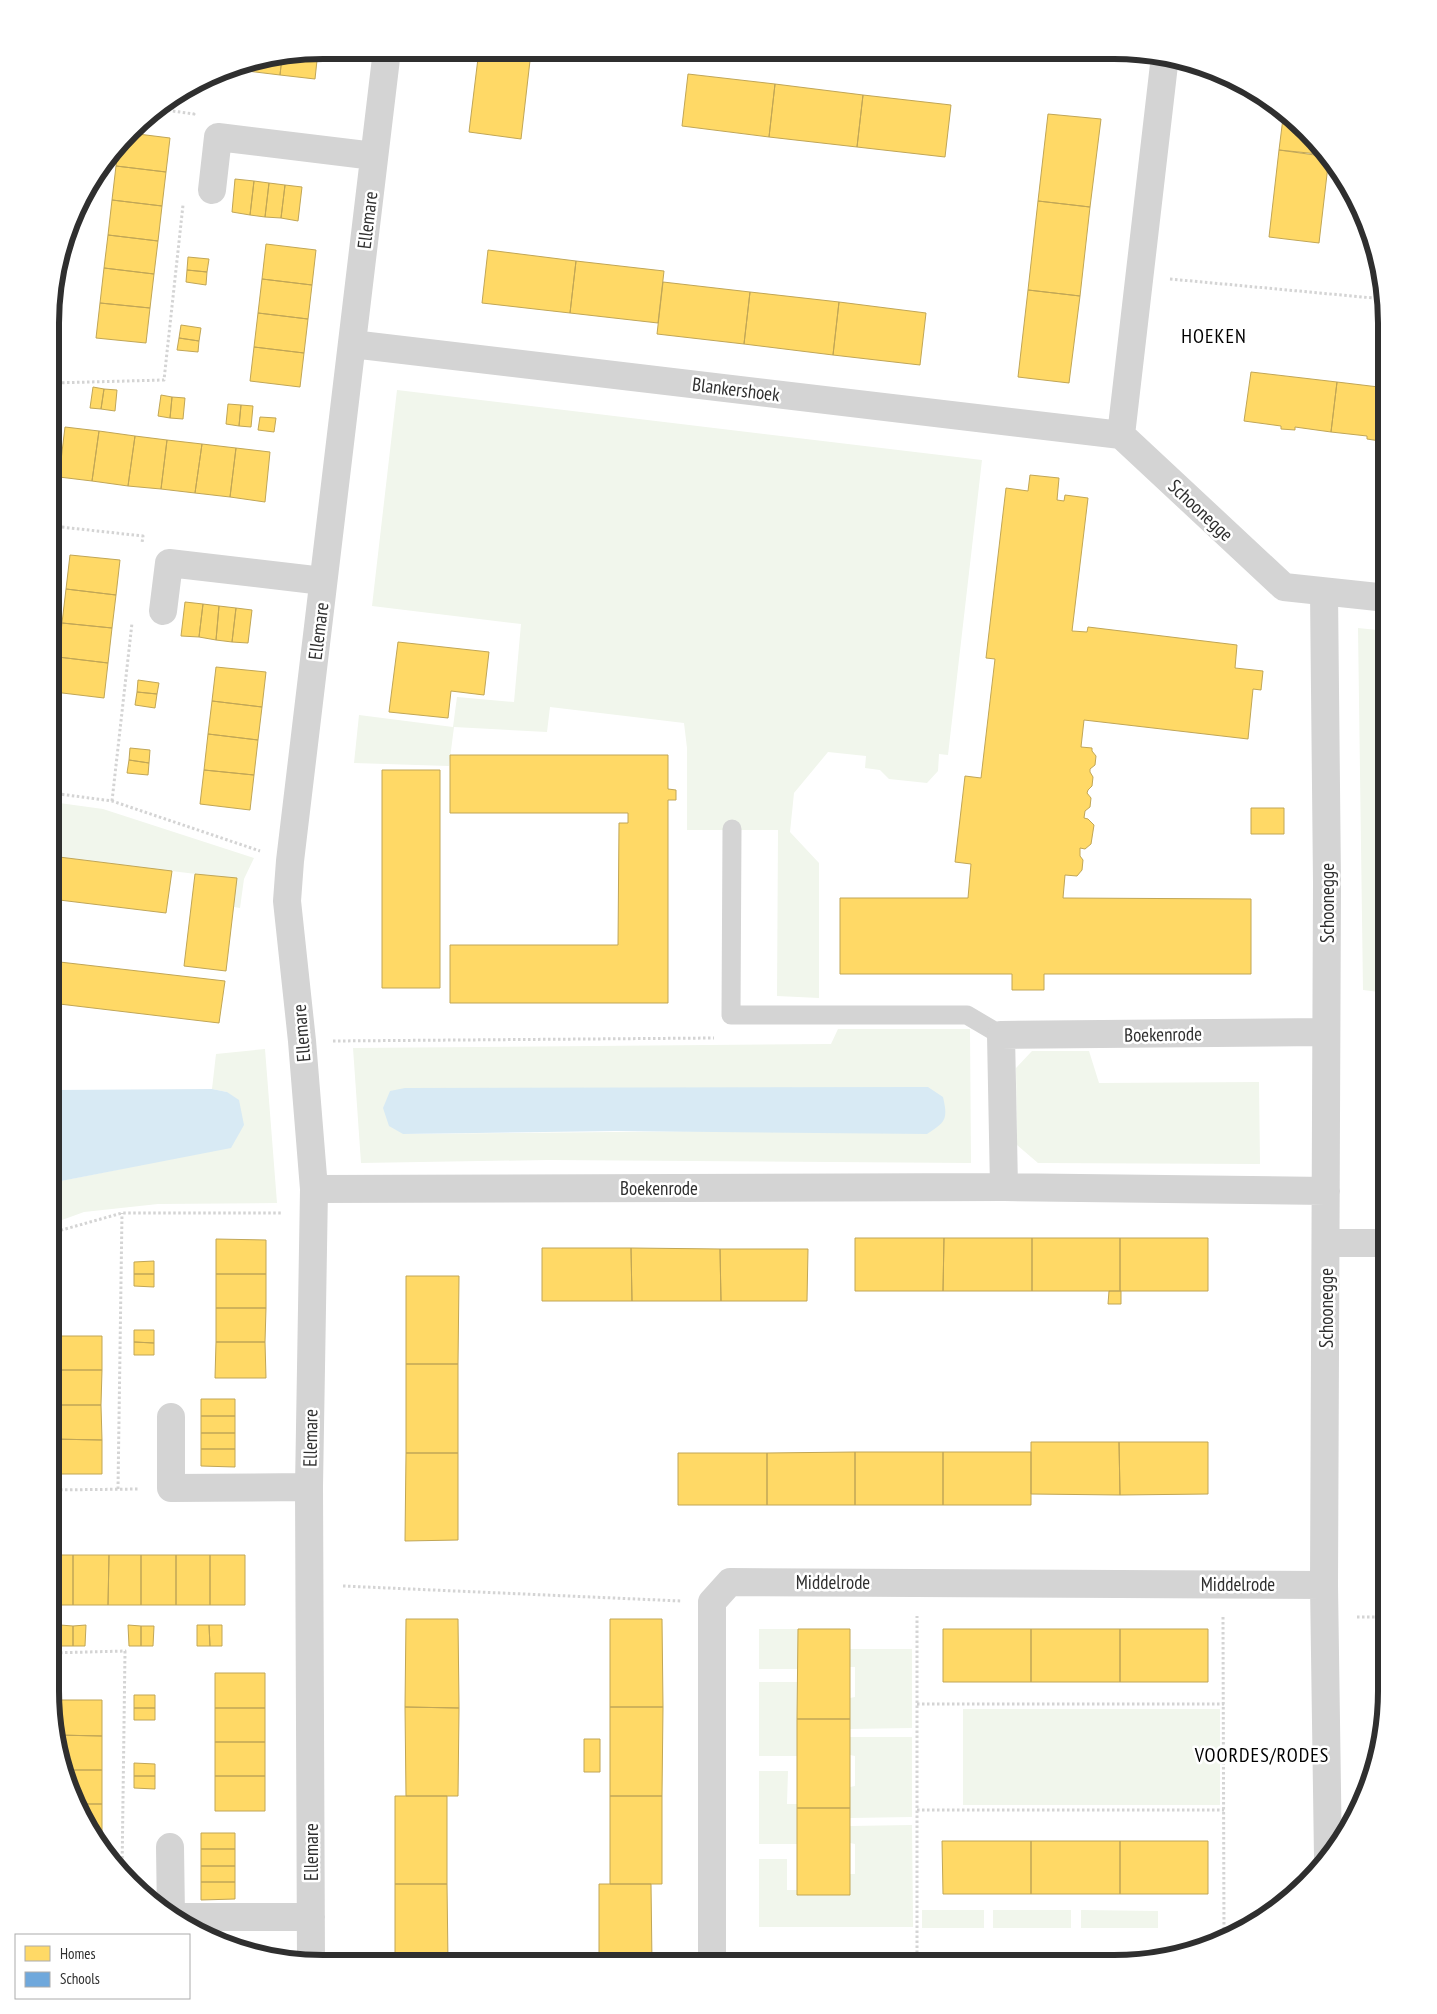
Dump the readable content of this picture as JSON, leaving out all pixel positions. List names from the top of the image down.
{
  "streets": {
    "street": [
      "Ellemare",
      "Blankershoek",
      "Schoonegge",
      "Boekenrode",
      "Middelrode"
    ]
  },
  "crossings": [
    ["Ellemare", "Blankershoek"],
    ["Ellemare", "Boekenrode"],
    ["Blankershoek", "Schoonegge"],
    ["Schoonegge", "Boekenrode"],
    ["Schoonegge", "Middelrode"]
  ],
  "districts": ["HOEKEN", "VOORDES/RODES"],
  "legend": ["Homes", "Schools"]
}
